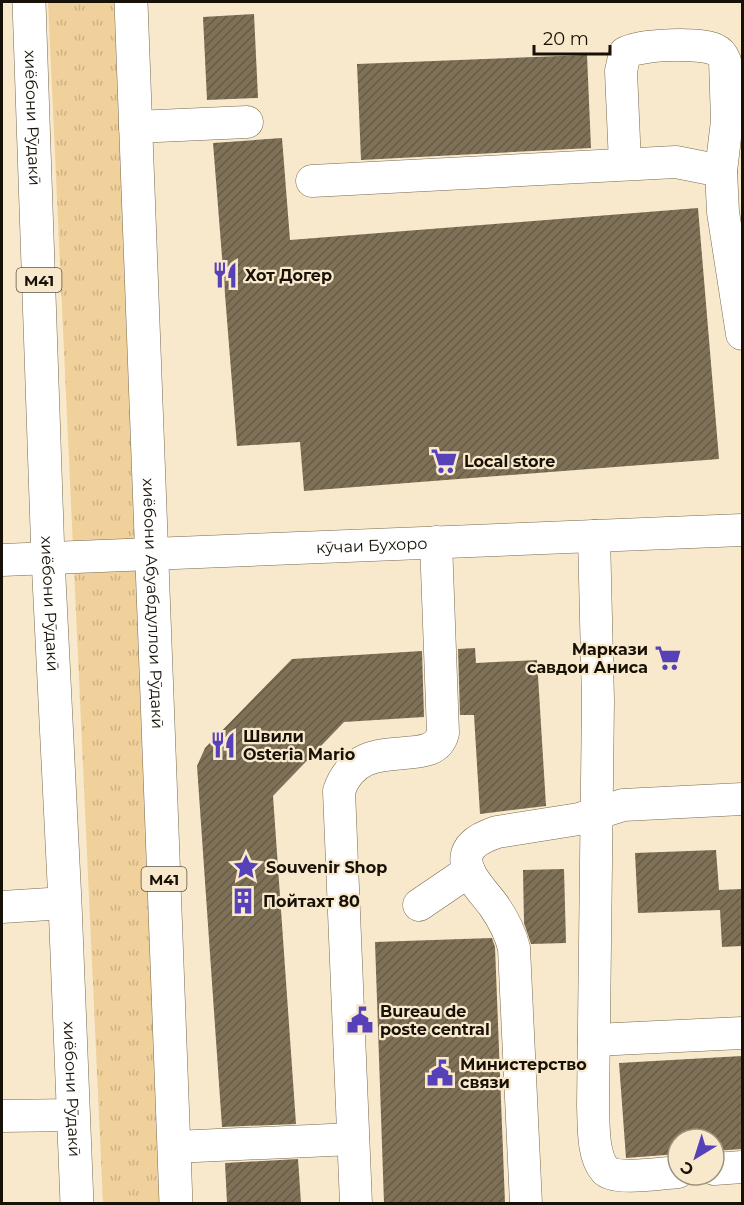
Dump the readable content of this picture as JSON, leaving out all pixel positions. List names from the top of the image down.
{
  "streets": {
    "highway": ["хиёбони Рӯдакӣ", "M41", "хиёбони Абуабдуллои Рӯдакӣ"],
    "street": ["кӯчаи Бухоро"]
  },
  "crossings": [
    ["хиёбони Рӯдакӣ", "кӯчаи Бухоро"],
    ["кӯчаи Бухоро", "хиёбони Абуабдуллои Рӯдакӣ"]
  ],
  "places": {
    "restaurant": ["Хот Догер", "Швили Osteria Mario"],
    "supermarket": ["Local store", "Маркази савдои Аниса"],
    "place": ["Souvenir Shop"],
    "building": ["Пойтахт 80"],
    "public building": ["Bureau de poste central", "Министерство связи"]
  },
  "scale_bar": "20 m",
  "north": "bottom left"
}
